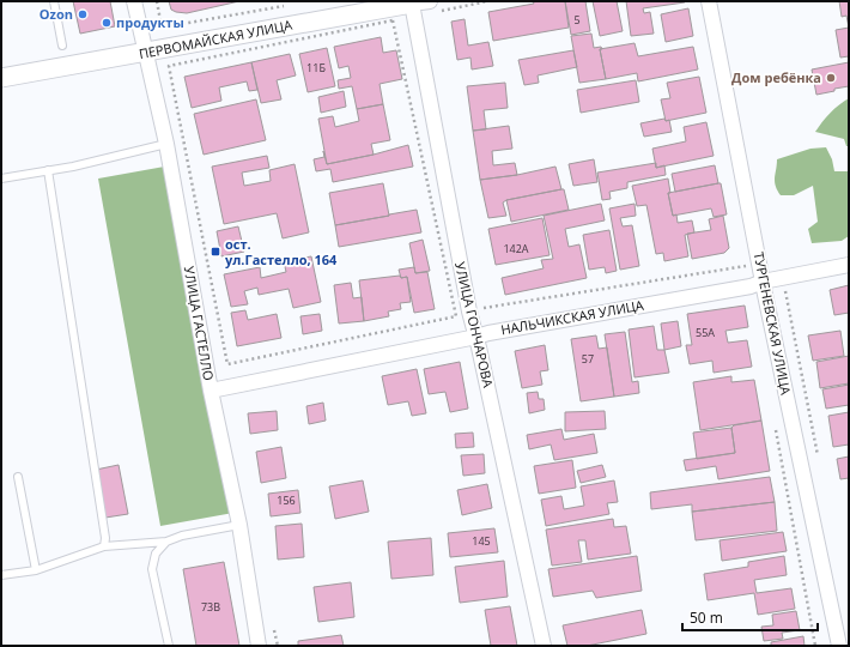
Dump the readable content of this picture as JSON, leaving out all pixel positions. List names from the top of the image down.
{
  "streets": {
    "street": [
      "ПЕРВОМАЙСКАЯ УЛИЦА",
      "НАЛЬЧИКСКАЯ УЛИЦА",
      "УЛИЦА ГАСТЕЛЛО",
      "ТУРГЕНЕВСКАЯ УЛИЦА",
      "УЛИЦА ГОНЧАРОВА"
    ]
  },
  "crossings": [
    ["ПЕРВОМАЙСКАЯ УЛИЦА", "УЛИЦА ГАСТЕЛЛО"],
    ["ПЕРВОМАЙСКАЯ УЛИЦА", "УЛИЦА ГОНЧАРОВА"],
    ["НАЛЬЧИКСКАЯ УЛИЦА", "УЛИЦА ГАСТЕЛЛО"],
    ["НАЛЬЧИКСКАЯ УЛИЦА", "ТУРГЕНЕВСКАЯ УЛИЦА"],
    ["НАЛЬЧИКСКАЯ УЛИЦА", "УЛИЦА ГОНЧАРОВА"]
  ],
  "places": {
    "other": ["Ozon", "продукты", "Дом ребёнка"],
    "transit": ["ост. ул.Гастелло, 164"]
  },
  "house_numbers": [
    "5",
    "11Б",
    "142А",
    "55А",
    "57",
    "156",
    "145",
    "73В"
  ],
  "scale_bar": "50 m"
}
